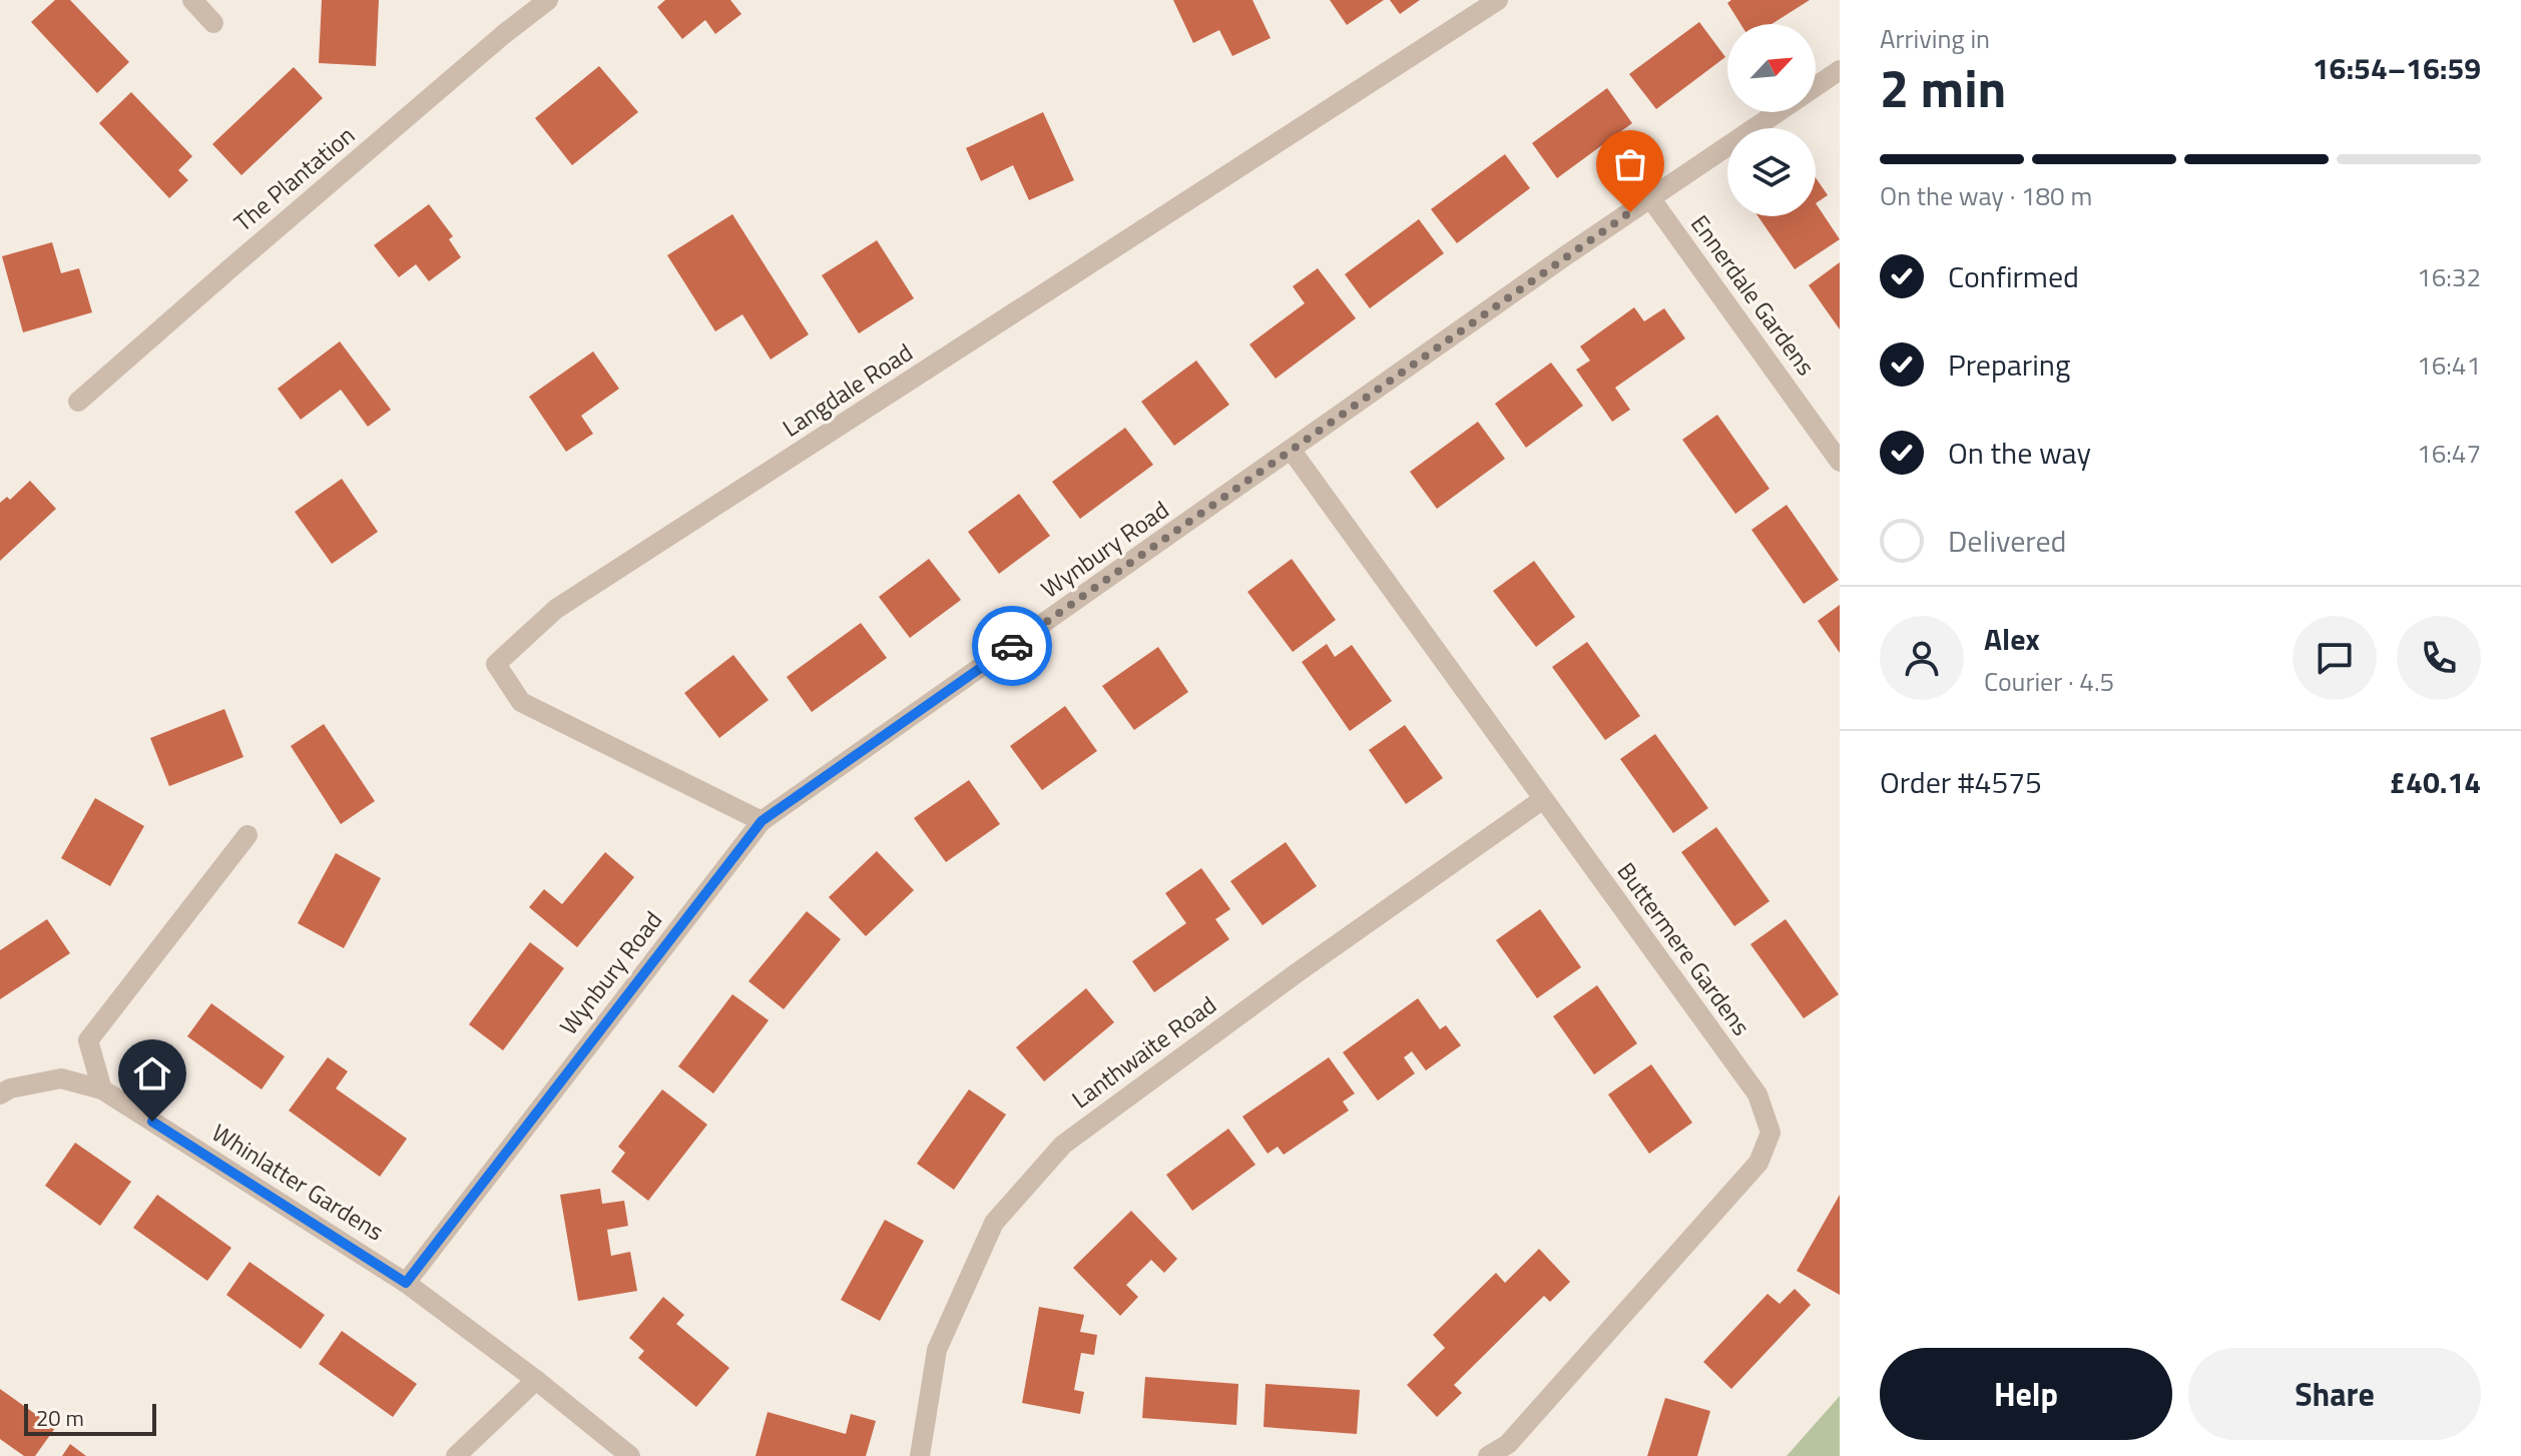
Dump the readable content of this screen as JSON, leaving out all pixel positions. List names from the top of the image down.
{
  "streets": {
    "street": [
      "The Plantation",
      "Ennerdale Gardens",
      "Langdale Road",
      "Wynbury Road",
      "Buttermere Gardens",
      "Lanthwaite Road",
      "Whinlatter Gardens"
    ]
  },
  "crossings": [
    ["Ennerdale Gardens", "Wynbury Road"],
    ["Langdale Road", "Wynbury Road"],
    ["Wynbury Road", "Buttermere Gardens"],
    ["Wynbury Road", "Whinlatter Gardens"],
    ["Buttermere Gardens", "Lanthwaite Road"]
  ],
  "scale_bar": "20 m",
  "north": "top right",
  "page": {
    "heading": ["2 min", "Arriving in", "16:54–16:59"],
    "panel": [
      "Alex",
      "Courier · 4.5",
      "Order #4575",
      "£40.14"
    ],
    "bar": "On the way · 180 m",
    "list": [
      ["Confirmed", "16:32"],
      ["Preparing", "16:41"],
      ["On the way", "16:47"],
      "Delivered"
    ],
    "buttons": ["Help", "Share"],
    "scale": "20 m"
  }
}
